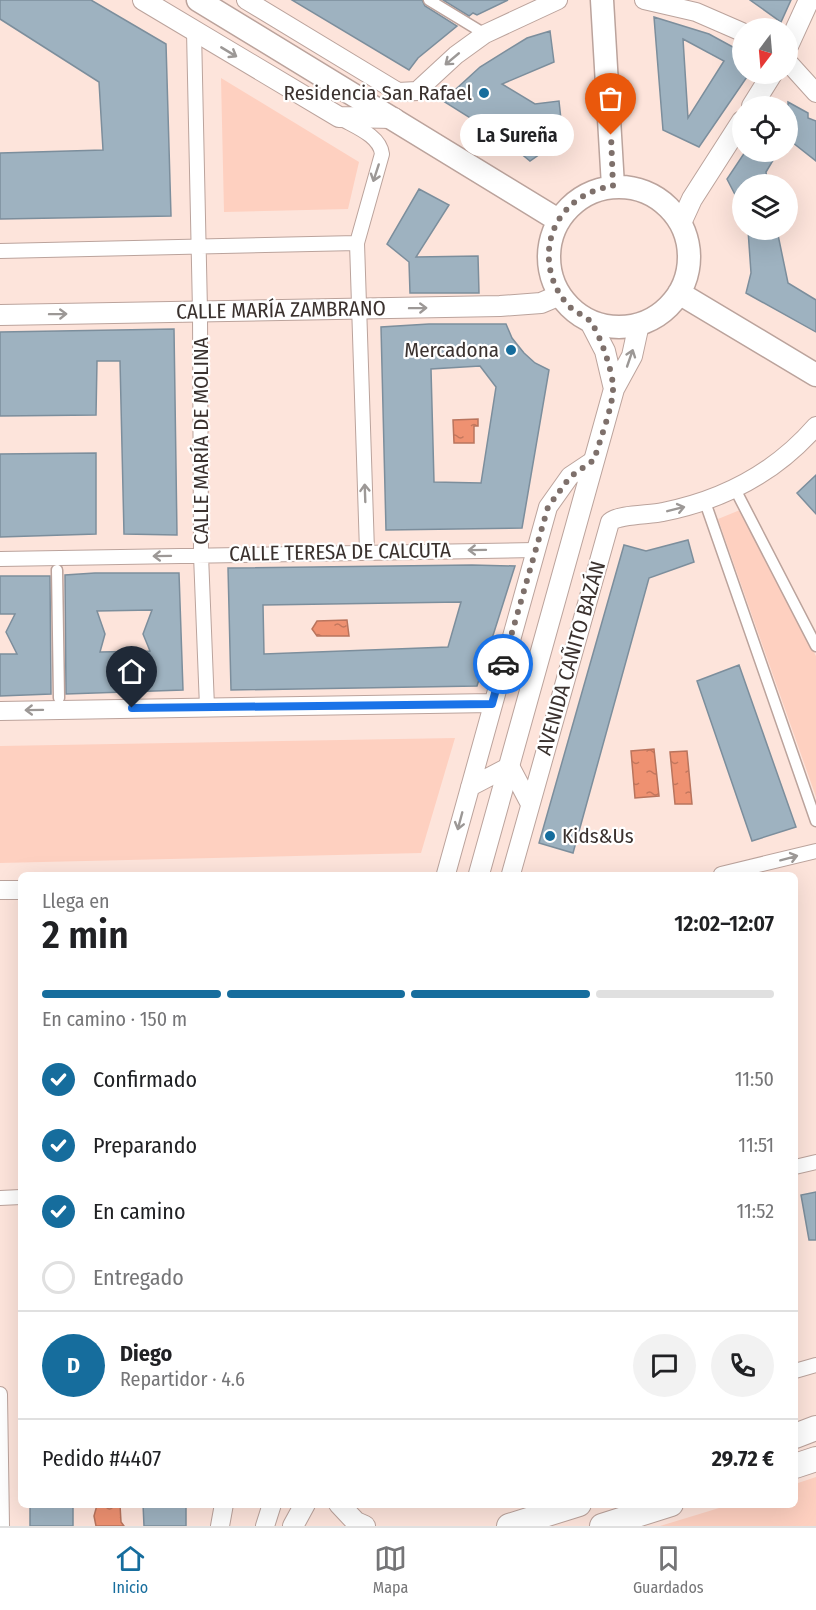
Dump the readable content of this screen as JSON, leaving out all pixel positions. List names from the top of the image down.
{
  "streets": {
    "main road": ["CALLE MARÍA ZAMBRANO", "AVENIDA CAÑITO BAZÁN"],
    "street": ["CALLE MARÍA DE MOLINA", "CALLE TERESA DE CALCUTA"]
  },
  "crossings": [
    ["CALLE MARÍA ZAMBRANO", "CALLE MARÍA DE MOLINA"],
    ["CALLE MARÍA ZAMBRANO", "AVENIDA CAÑITO BAZÁN"],
    ["CALLE MARÍA DE MOLINA", "CALLE TERESA DE CALCUTA"]
  ],
  "one_way": ["CALLE MARÍA ZAMBRANO", "CALLE TERESA DE CALCUTA"],
  "places": [
    "Residencia San Rafael",
    "La Sureña",
    "Mercadona",
    "Kids&Us"
  ],
  "north": "bottom",
  "page": {
    "bubble": "La Sureña",
    "heading": ["2 min", "Llega en", "12:02–12:07"],
    "panel": [
      "Diego",
      "Repartidor · 4.6",
      "Pedido #4407",
      "29.72 €"
    ],
    "bar": "En camino · 150 m",
    "list": [
      ["Confirmado", "11:50"],
      ["Preparando", "11:51"],
      ["En camino", "11:52"],
      "Entregado"
    ],
    "round": "D",
    "tabs": ["Inicio", "Mapa", "Guardados"]
  }
}
